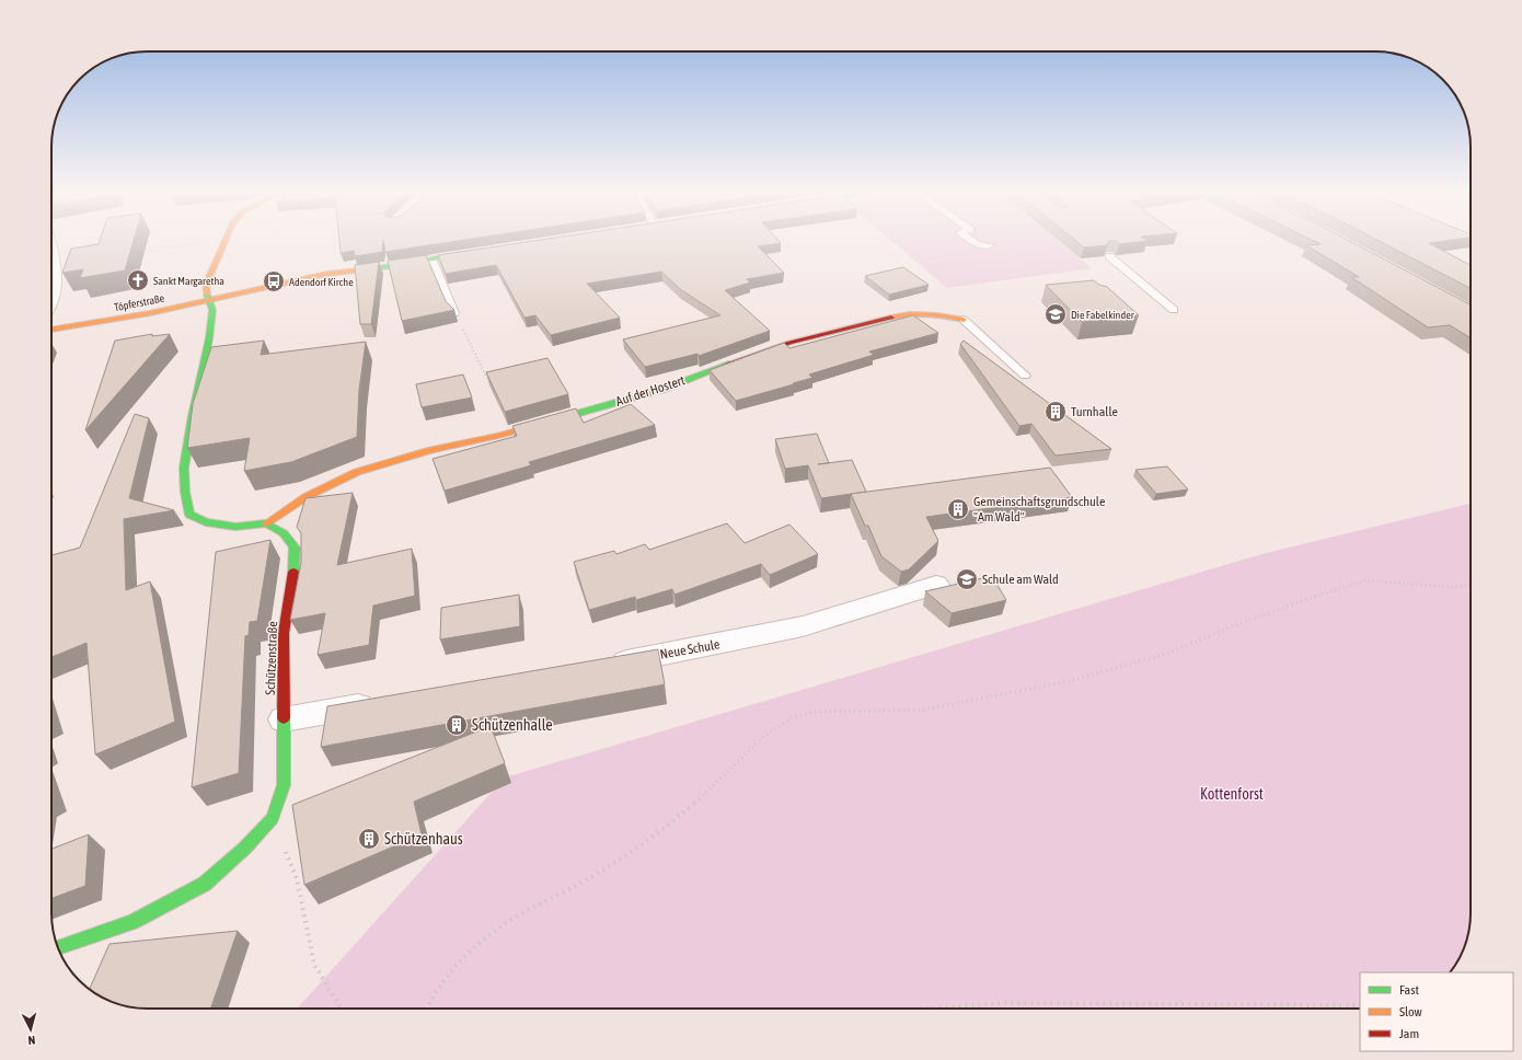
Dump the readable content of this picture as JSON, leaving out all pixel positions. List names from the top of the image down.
{
  "streets": {
    "street": [
      "Töpferstraße",
      "Auf der Hostert",
      "Neue Schule",
      "Schützenstraße"
    ]
  },
  "crossings": [
    ["Auf der Hostert", "Schützenstraße"]
  ],
  "parks": ["Kottenforst"],
  "places": {
    "church": ["Sankt Margaretha"],
    "bus stop": ["Adendorf Kirche"],
    "school or university": ["Die Fabelkinder", "Schule am Wald"],
    "building": [
      "Turnhalle",
      "Gemeinschaftsgrundschule \"Am Wald\"",
      "Schützenhalle",
      "Schützenhaus"
    ]
  },
  "legend": ["Fast", "Slow", "Jam"],
  "north": "bottom"
}
